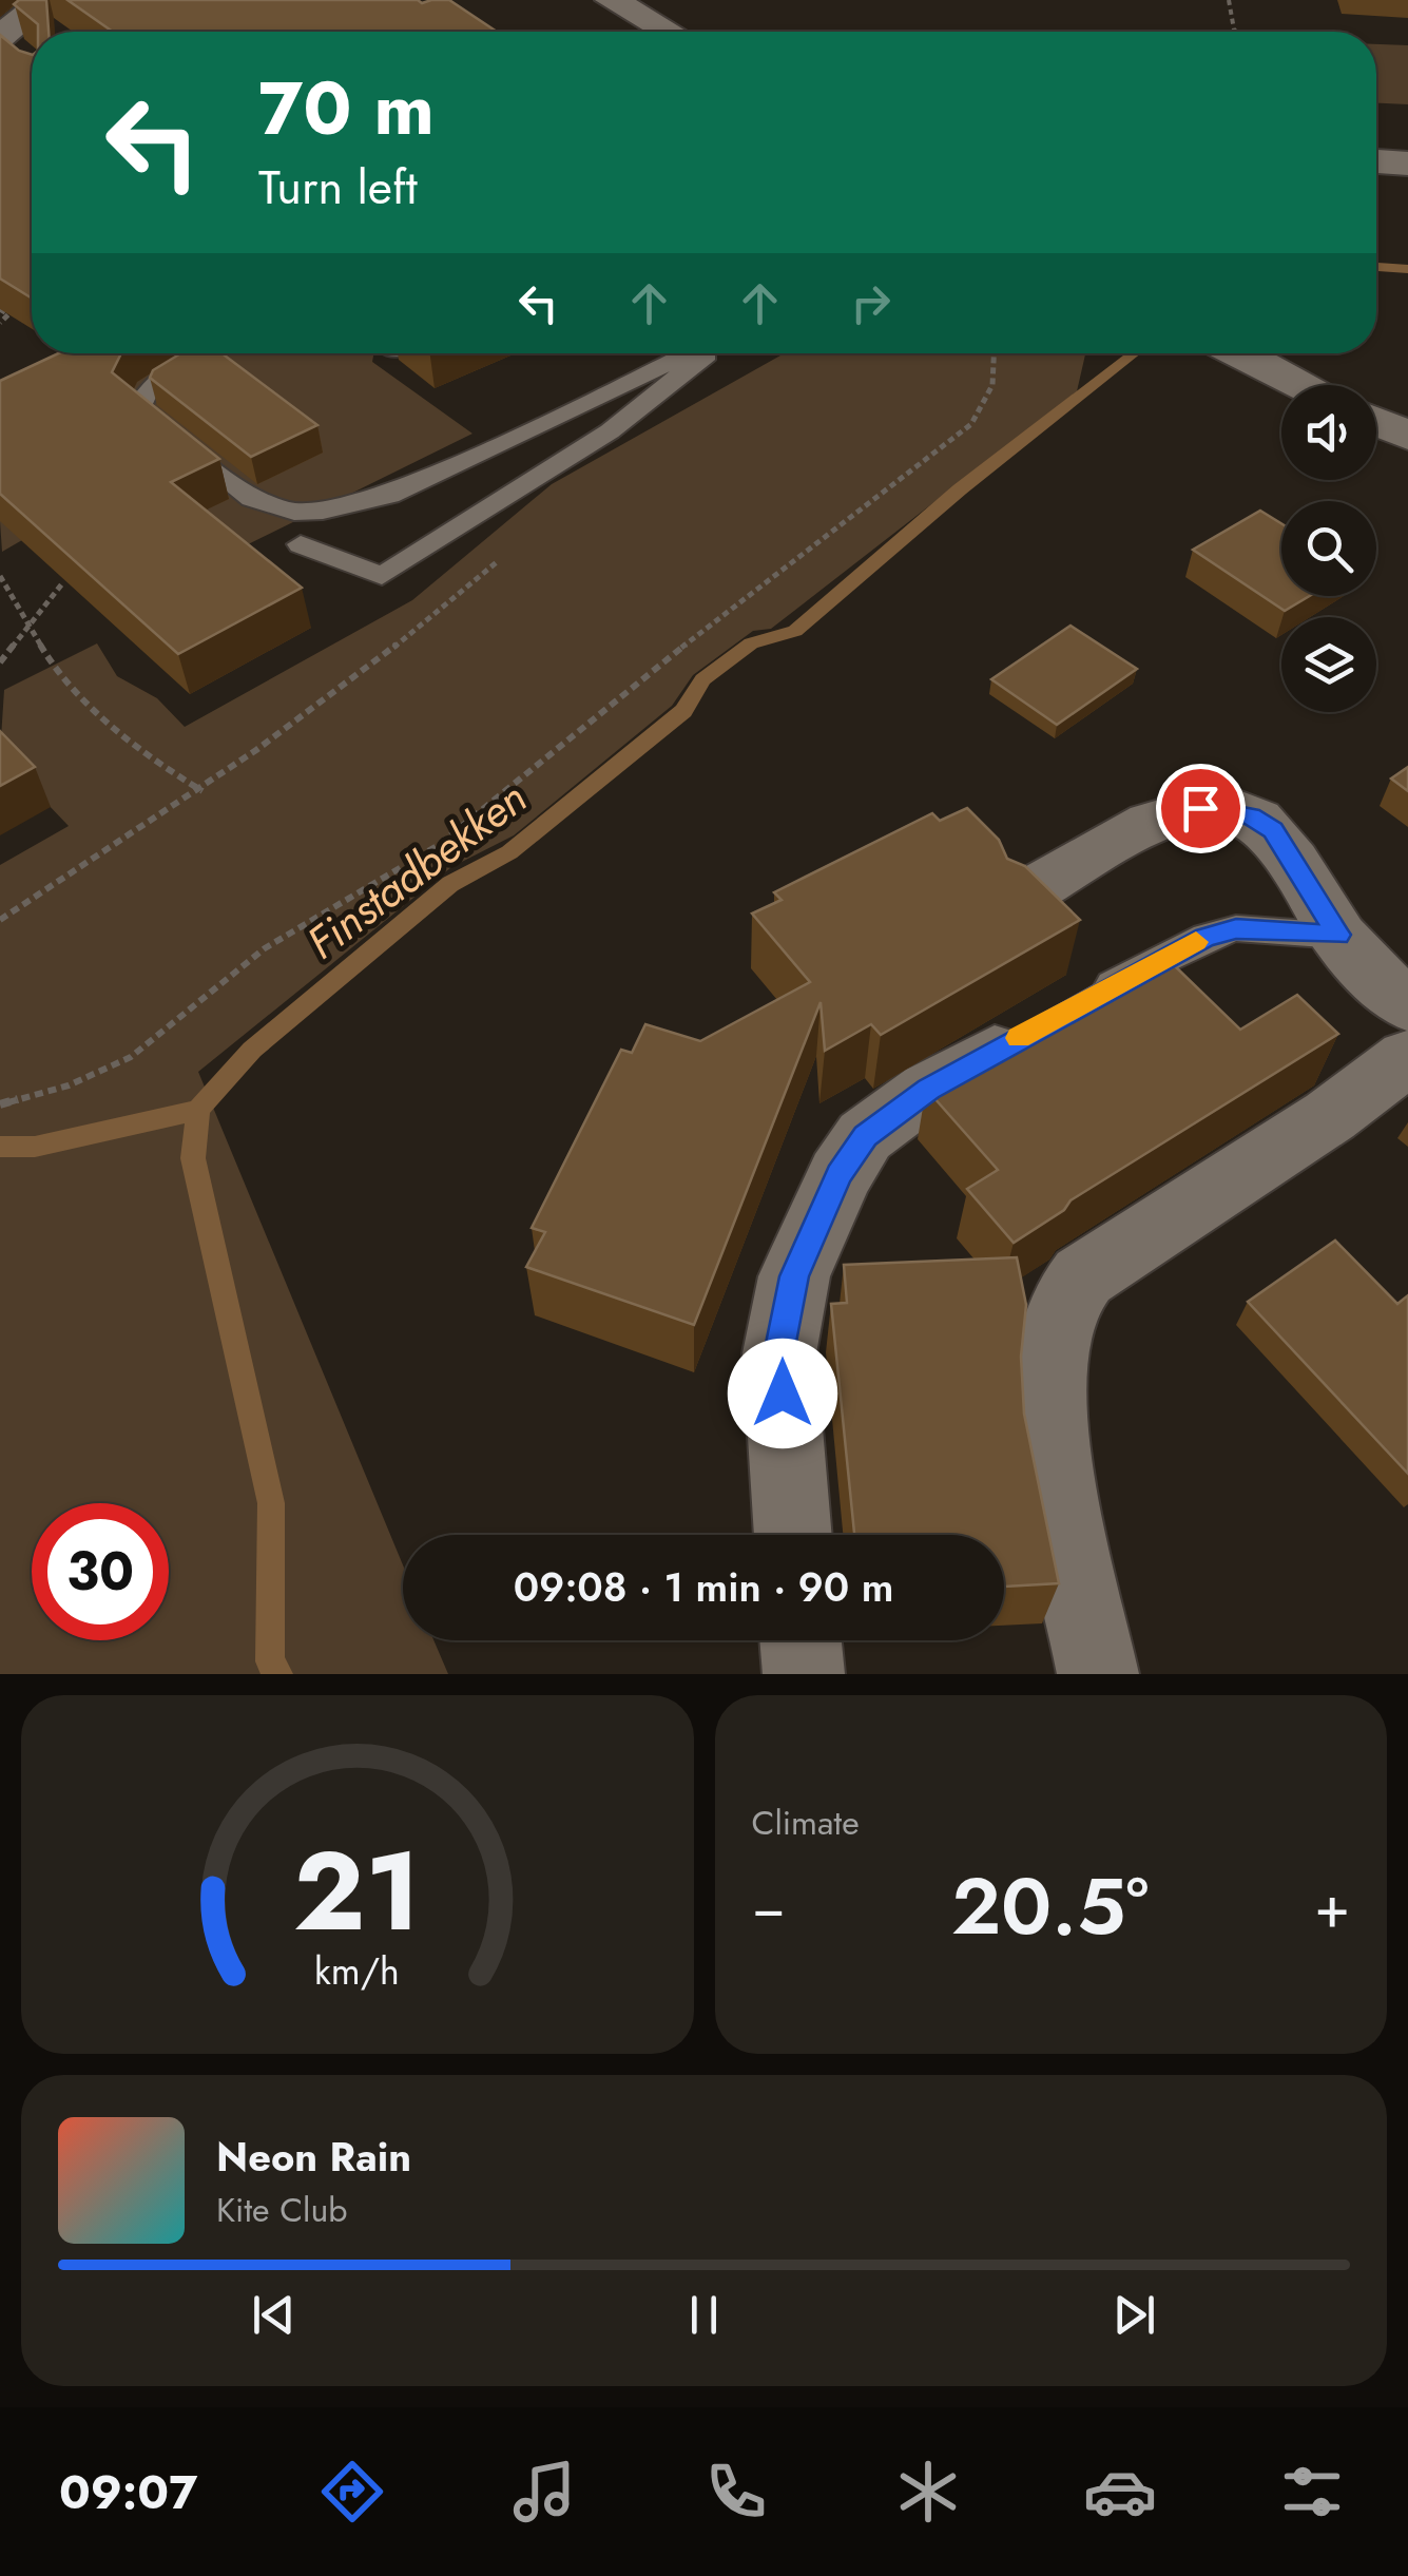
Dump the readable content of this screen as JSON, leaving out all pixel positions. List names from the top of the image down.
{
  "water": ["Finstadbekken"],
  "page": {
    "turn": ["70 m", "Turn left"],
    "limit": "30",
    "trip": "09:08 · 1 min · 90 m",
    "tile": "Climate",
    "heat": ["−", "20.5°", "+"],
    "song": ["Neon Rain", "Kite Club"],
    "tabs": "09:07",
    "gauge": ["21", "km/h"]
  }
}
